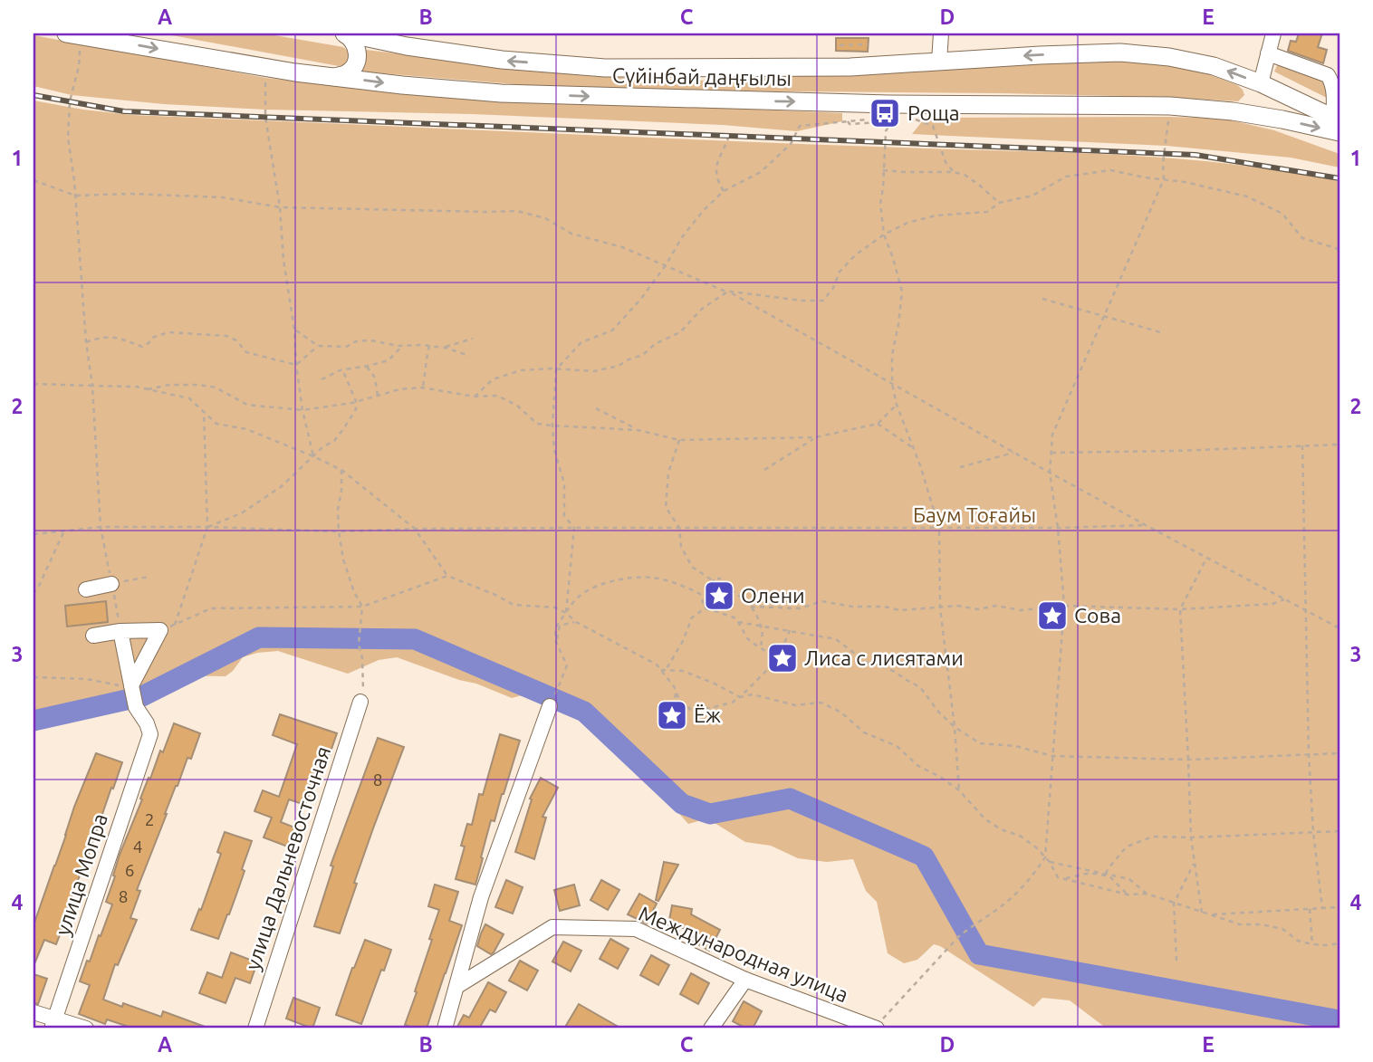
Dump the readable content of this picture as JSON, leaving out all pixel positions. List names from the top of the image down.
{
  "streets": {
    "main road": ["Сүйінбай даңғылы"],
    "street": ["улица Дальневосточная", "улица Мопра", "Международная улица"]
  },
  "parks": ["Баум Тоғайы"],
  "places": {
    "bus stop": ["Роща"],
    "place": [
      "Олени",
      "Сова",
      "Лиса с лисятами",
      "Ёж"
    ]
  },
  "house_numbers": [
    "8",
    "2",
    "4",
    "6",
    "8"
  ],
  "grid": {
    "columns": [
      "A",
      "B",
      "C",
      "D",
      "E"
    ],
    "rows": [
      "1",
      "2",
      "3",
      "4"
    ]
  }
}
